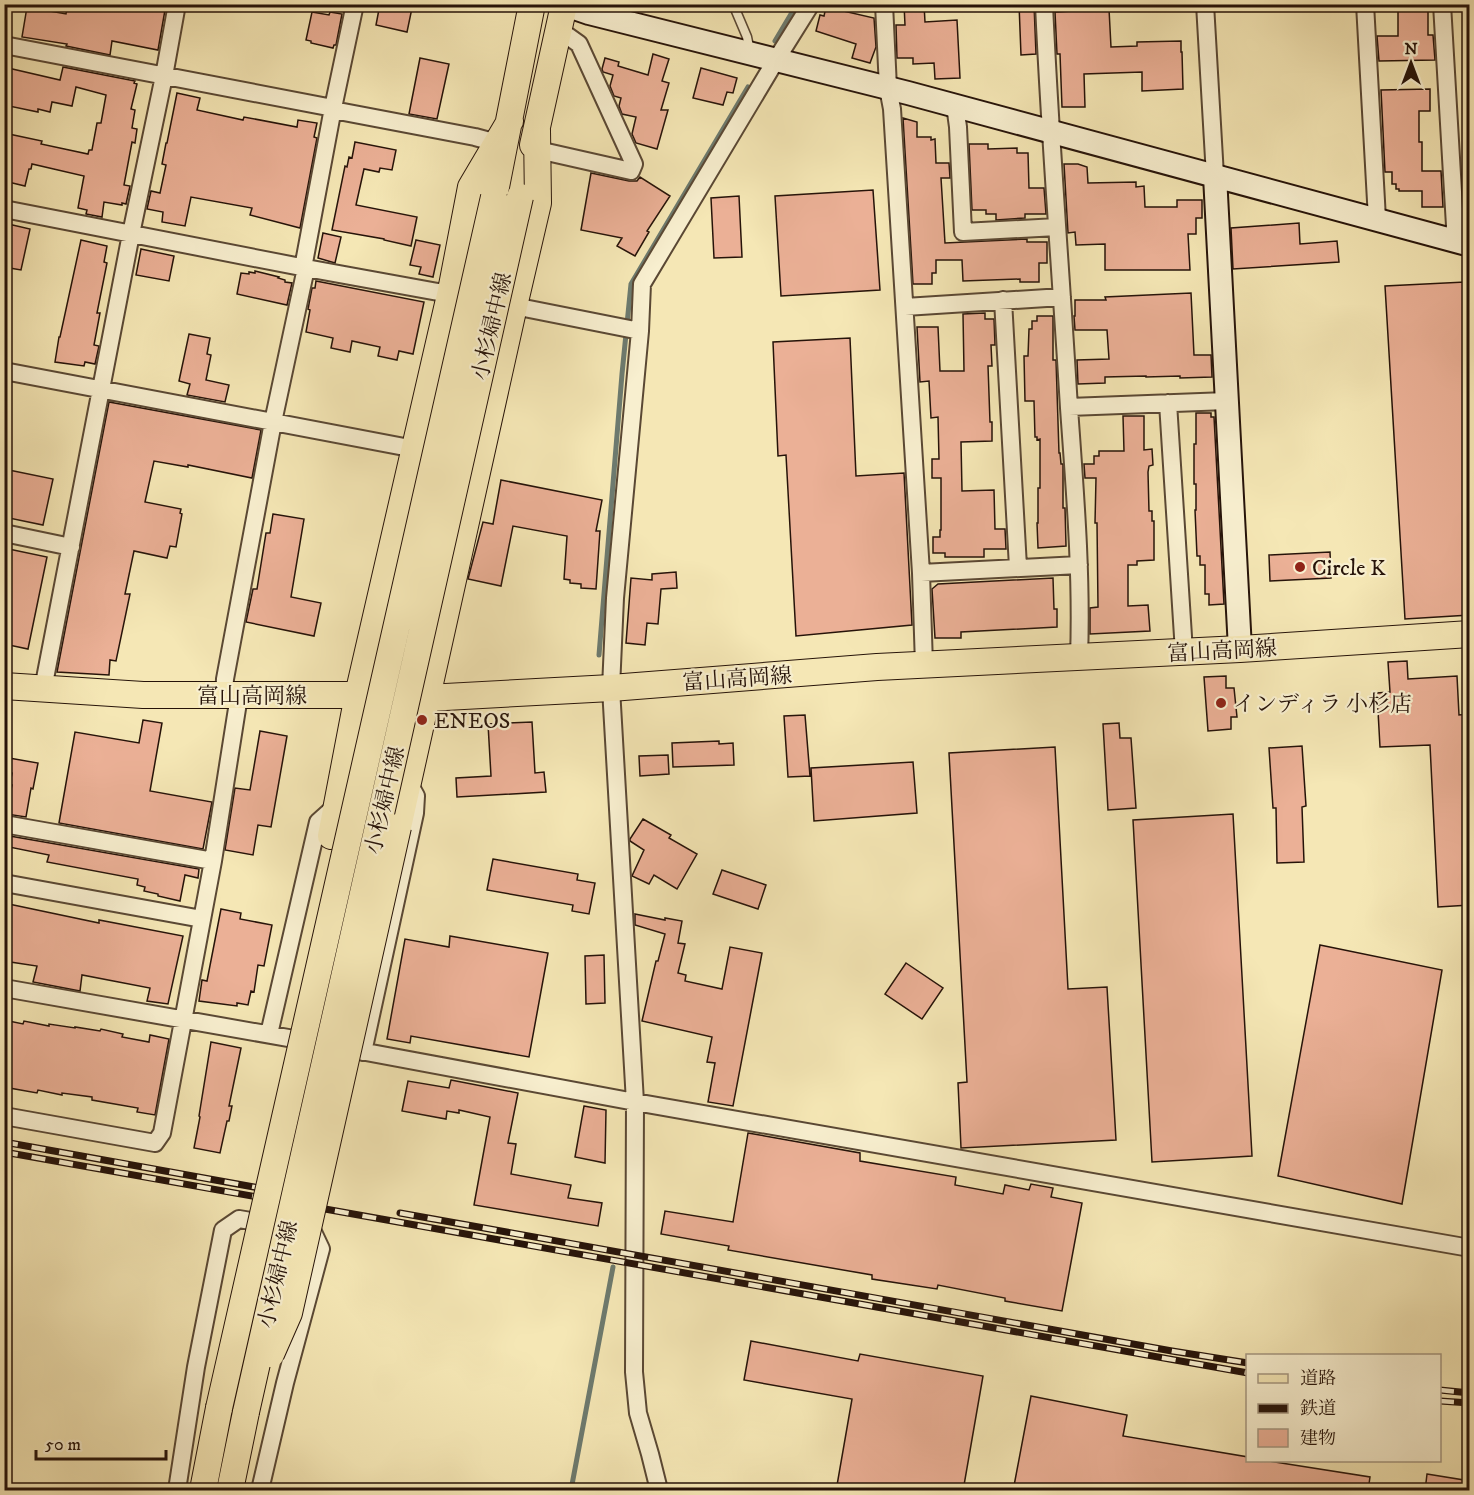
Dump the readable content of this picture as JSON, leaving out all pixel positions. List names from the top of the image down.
{
  "streets": {
    "main road": ["小杉婦中線", "富山高岡線"]
  },
  "places": ["Circle K", "インディラ 小杉店", "ENEOS"],
  "legend": ["道路", "鉄道", "建物"],
  "scale_bar": "50 m",
  "north": "top"
}
